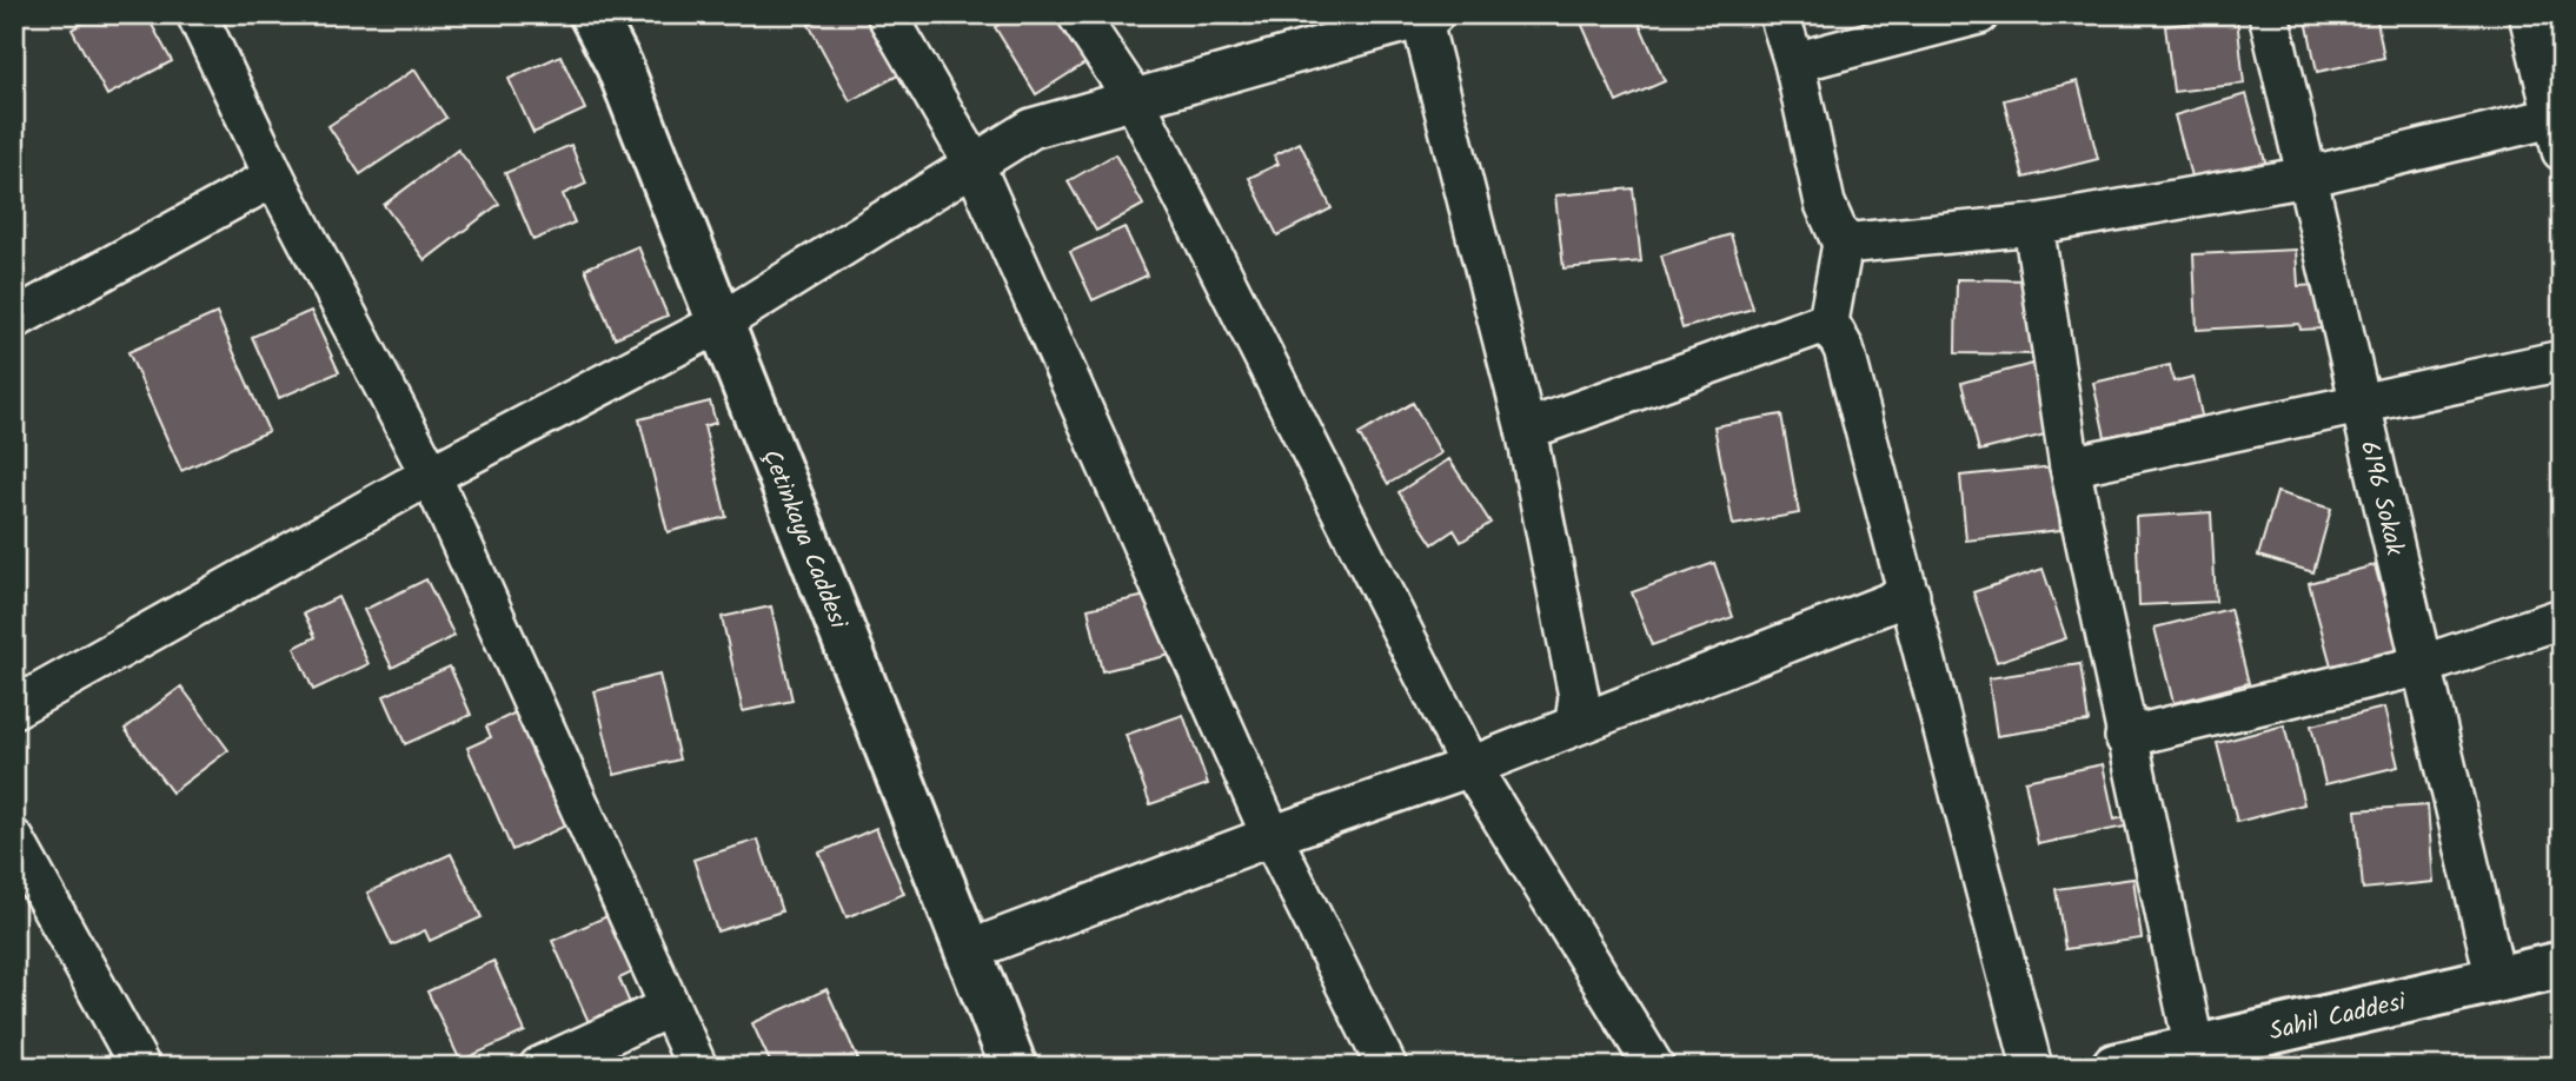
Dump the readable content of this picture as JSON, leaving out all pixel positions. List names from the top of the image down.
{
  "streets": {
    "street": ["6196 Sokak", "Çetinkaya Caddesi", "Sahil Caddesi"]
  },
  "crossings": [
    ["6196 Sokak", "Sahil Caddesi"]
  ]
}
